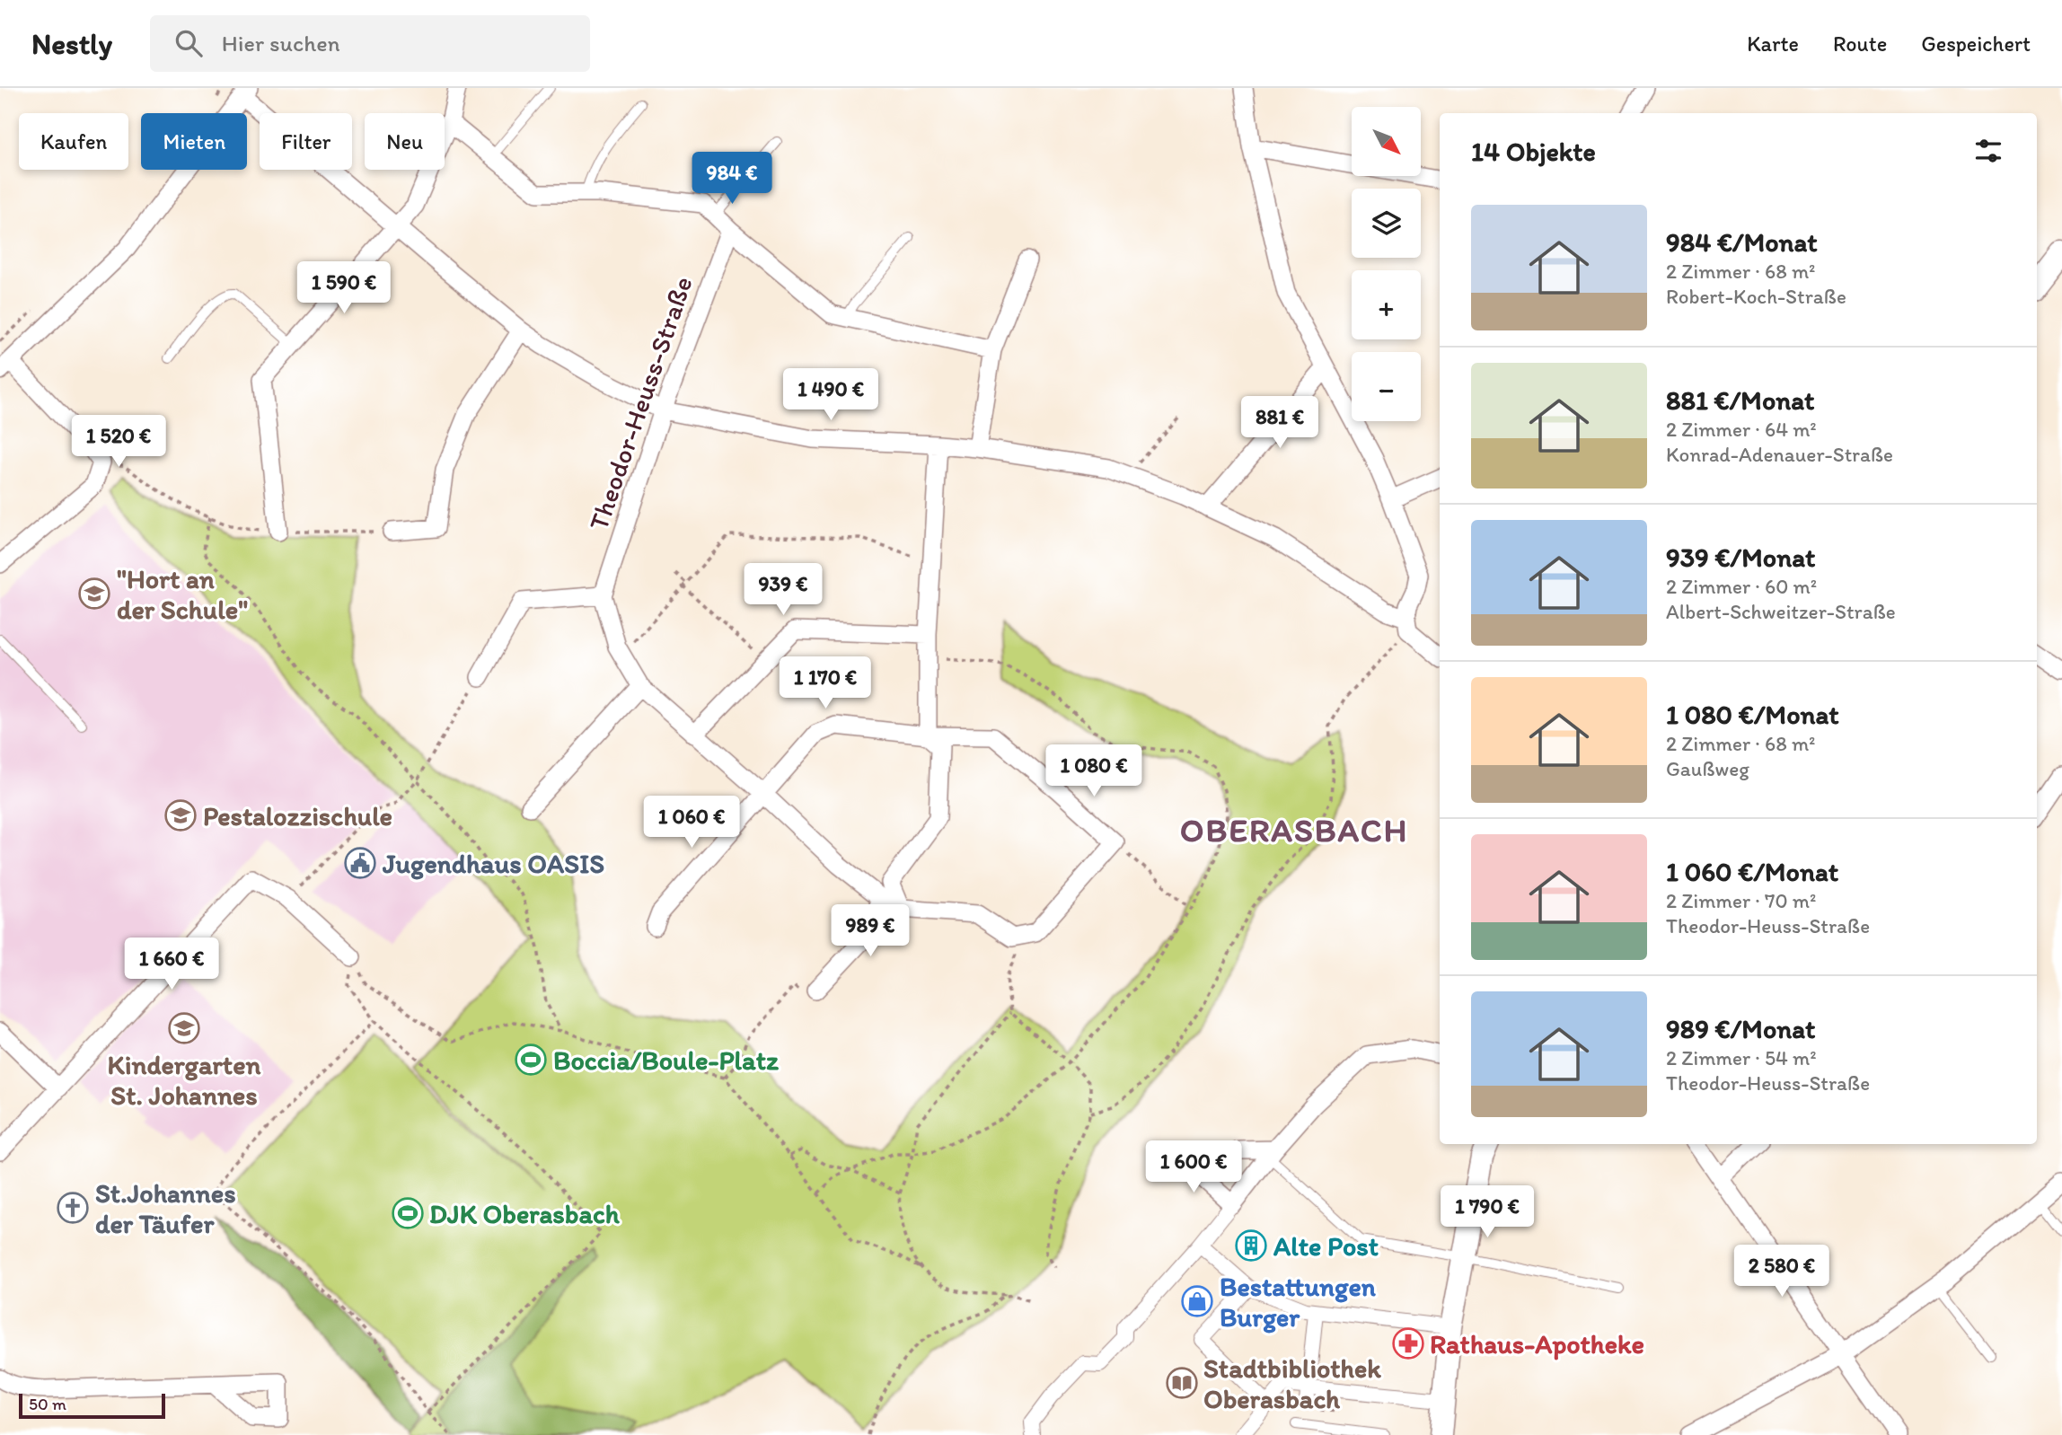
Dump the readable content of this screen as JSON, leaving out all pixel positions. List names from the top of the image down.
{
  "streets": {
    "street": ["Theodor-Heuss-Straße"]
  },
  "districts": ["OBERASBACH"],
  "places": {
    "school or university": ["\"Hort an der Schule\"", "Pestalozzischule", "Kindergarten St. Johannes"],
    "public building": ["Jugendhaus OASIS"],
    "sports": ["Boccia/Boule-Platz", "DJK Oberasbach"],
    "church": ["St.Johannes der Täufer"],
    "building": ["Alte Post"],
    "shop": ["Bestattungen Burger"],
    "pharmacy": ["Rathaus-Apotheke"],
    "library": ["Stadtbibliothek Oberasbach"]
  },
  "scale_bar": "50 m",
  "north": "bottom right",
  "page": {
    "header": "Nestly",
    "search": "Hier suchen",
    "nav": ["Karte", "Route", "Gespeichert"],
    "map_buttons": ["+", "−"],
    "chip": [
      "Kaufen",
      "Mieten",
      "Filter",
      "Neu"
    ],
    "heading": "14 Objekte",
    "price": [
      "984 €",
      "1 590 €",
      "1 490 €",
      "881 €",
      "1 520 €",
      "939 €",
      "1 170 €",
      "1 080 €",
      "1 060 €",
      "989 €",
      "1 660 €",
      "1 600 €",
      "1 790 €",
      "2 580 €"
    ],
    "list": [
      {
        "name": "984 €/Monat",
        "note": "2 Zimmer · 68 m² · Robert-Koch-Straße"
      },
      {
        "name": "881 €/Monat",
        "note": "2 Zimmer · 64 m² · Konrad-Adenauer-Straße"
      },
      {
        "name": "939 €/Monat",
        "note": "2 Zimmer · 60 m² · Albert-Schweitzer-Straße"
      },
      {
        "name": "1 080 €/Monat",
        "note": "2 Zimmer · 68 m² · Gaußweg"
      },
      {
        "name": "1 060 €/Monat",
        "note": "2 Zimmer · 70 m² · Theodor-Heuss-Straße"
      },
      {
        "name": "989 €/Monat",
        "note": "2 Zimmer · 54 m² · Theodor-Heuss-Straße"
      }
    ],
    "scale": "50 m"
  }
}
